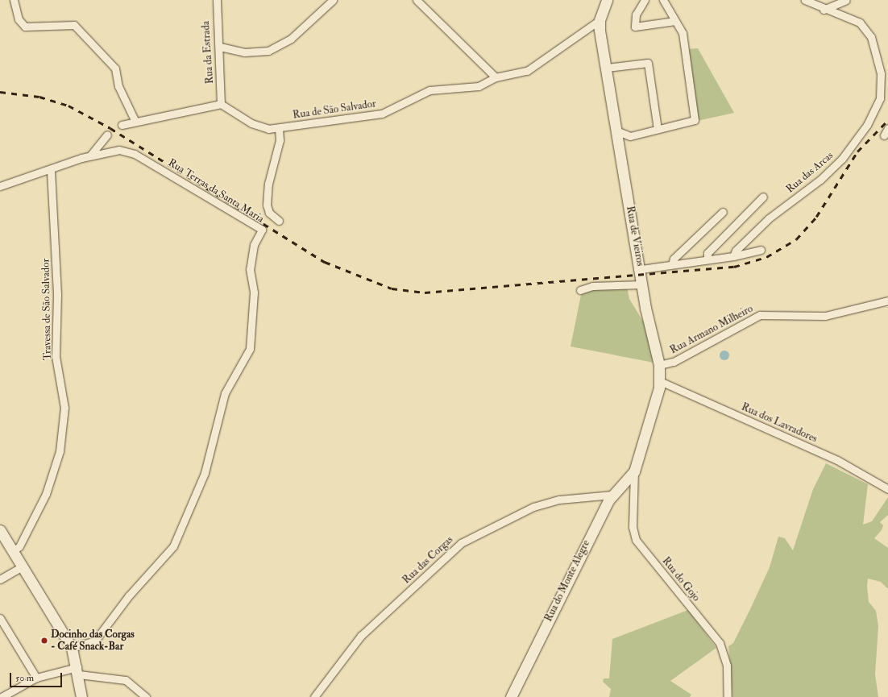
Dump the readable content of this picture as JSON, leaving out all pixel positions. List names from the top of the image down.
{
  "streets": {
    "street": [
      "Rua da Estrada",
      "Rua de São Salvador",
      "Rua das Arcas",
      "Rua Terras da Santa Maria",
      "Rua de Vieiros",
      "Travessa de São Salvador",
      "Rua Armano Milheiro",
      "Rua dos Lavradores",
      "Rua das Corgas",
      "Rua do Gojo",
      "Rua do Monte Alegre"
    ]
  },
  "crossings": [
    ["Rua da Estrada", "Rua de São Salvador"],
    ["Rua de São Salvador", "Rua Terras da Santa Maria"],
    ["Rua de São Salvador", "Rua de Vieiros"],
    ["Rua de Vieiros", "Rua Armano Milheiro"],
    ["Rua de Vieiros", "Rua dos Lavradores"],
    ["Rua de Vieiros", "Rua do Gojo"],
    ["Rua de Vieiros", "Rua do Monte Alegre"],
    ["Rua das Corgas", "Rua do Monte Alegre"],
    ["Rua do Gojo", "Rua do Monte Alegre"]
  ],
  "places": ["Docinho das Corgas - Café Snack-Bar"],
  "scale_bar": "50 m"
}
